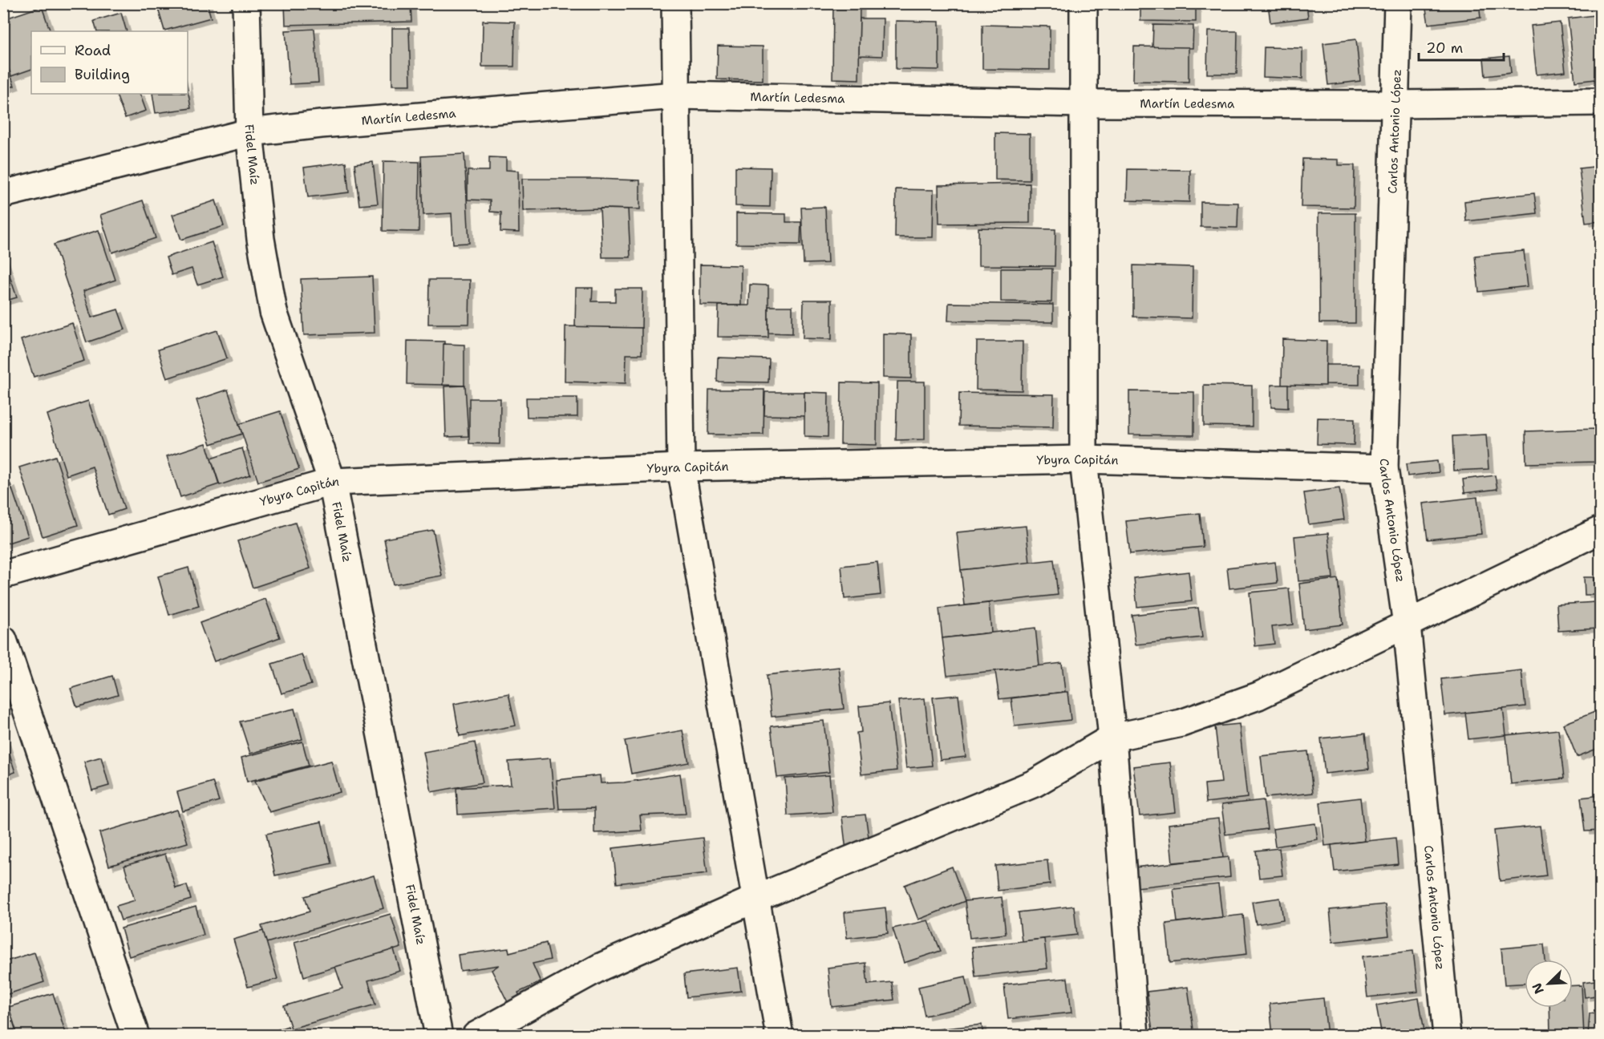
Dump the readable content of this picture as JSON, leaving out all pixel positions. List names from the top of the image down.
{
  "streets": {
    "street": [
      "Martín Ledesma",
      "Carlos Antonio López",
      "Fidel Maíz",
      "Ybyra Capitán"
    ]
  },
  "crossings": [
    ["Martín Ledesma", "Carlos Antonio López"],
    ["Martín Ledesma", "Fidel Maíz"],
    ["Carlos Antonio López", "Ybyra Capitán"],
    ["Fidel Maíz", "Ybyra Capitán"]
  ],
  "legend": ["Road", "Building"],
  "scale_bar": "20 m",
  "north": "bottom left"
}
